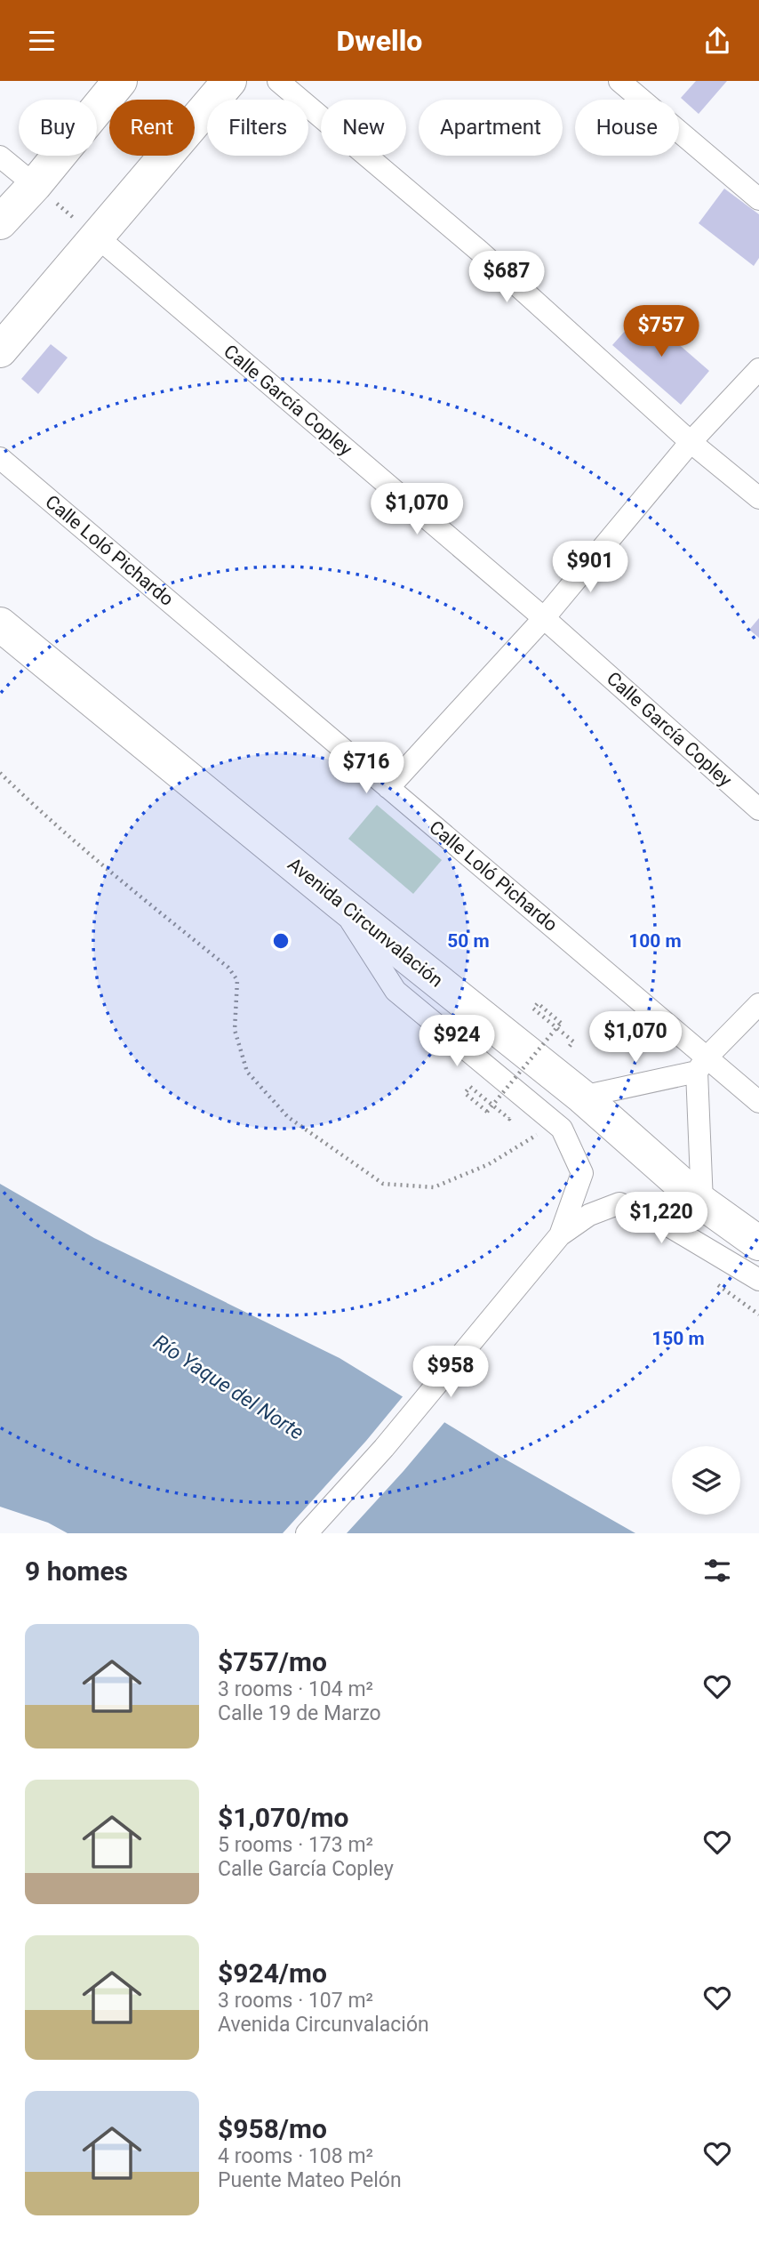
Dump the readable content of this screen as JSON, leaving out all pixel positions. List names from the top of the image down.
{
  "streets": {
    "main road": ["Avenida Circunvalación"],
    "street": ["Calle García Copley", "Calle Loló Pichardo"]
  },
  "water": ["Río Yaque del Norte"],
  "page": {
    "header": "Dwello",
    "chip": [
      "Buy",
      "Rent",
      "Filters",
      "New",
      "Apartment",
      "House"
    ],
    "price": [
      "$687",
      "$757",
      "$1,070",
      "$901",
      "$716",
      "$1,070",
      "$924",
      "$1,220",
      "$958"
    ],
    "heading": "9 homes",
    "list": [
      {
        "name": "$757/mo",
        "note": "3 rooms · 104 m² · Calle 19 de Marzo"
      },
      {
        "name": "$1,070/mo",
        "note": "5 rooms · 173 m² · Calle García Copley"
      },
      {
        "name": "$924/mo",
        "note": "3 rooms · 107 m² · Avenida Circunvalación"
      },
      {
        "name": "$958/mo",
        "note": "4 rooms · 108 m² · Puente Mateo Pelón"
      }
    ]
  },
  "rings": ["50 m", "100 m", "150 m"]
}
